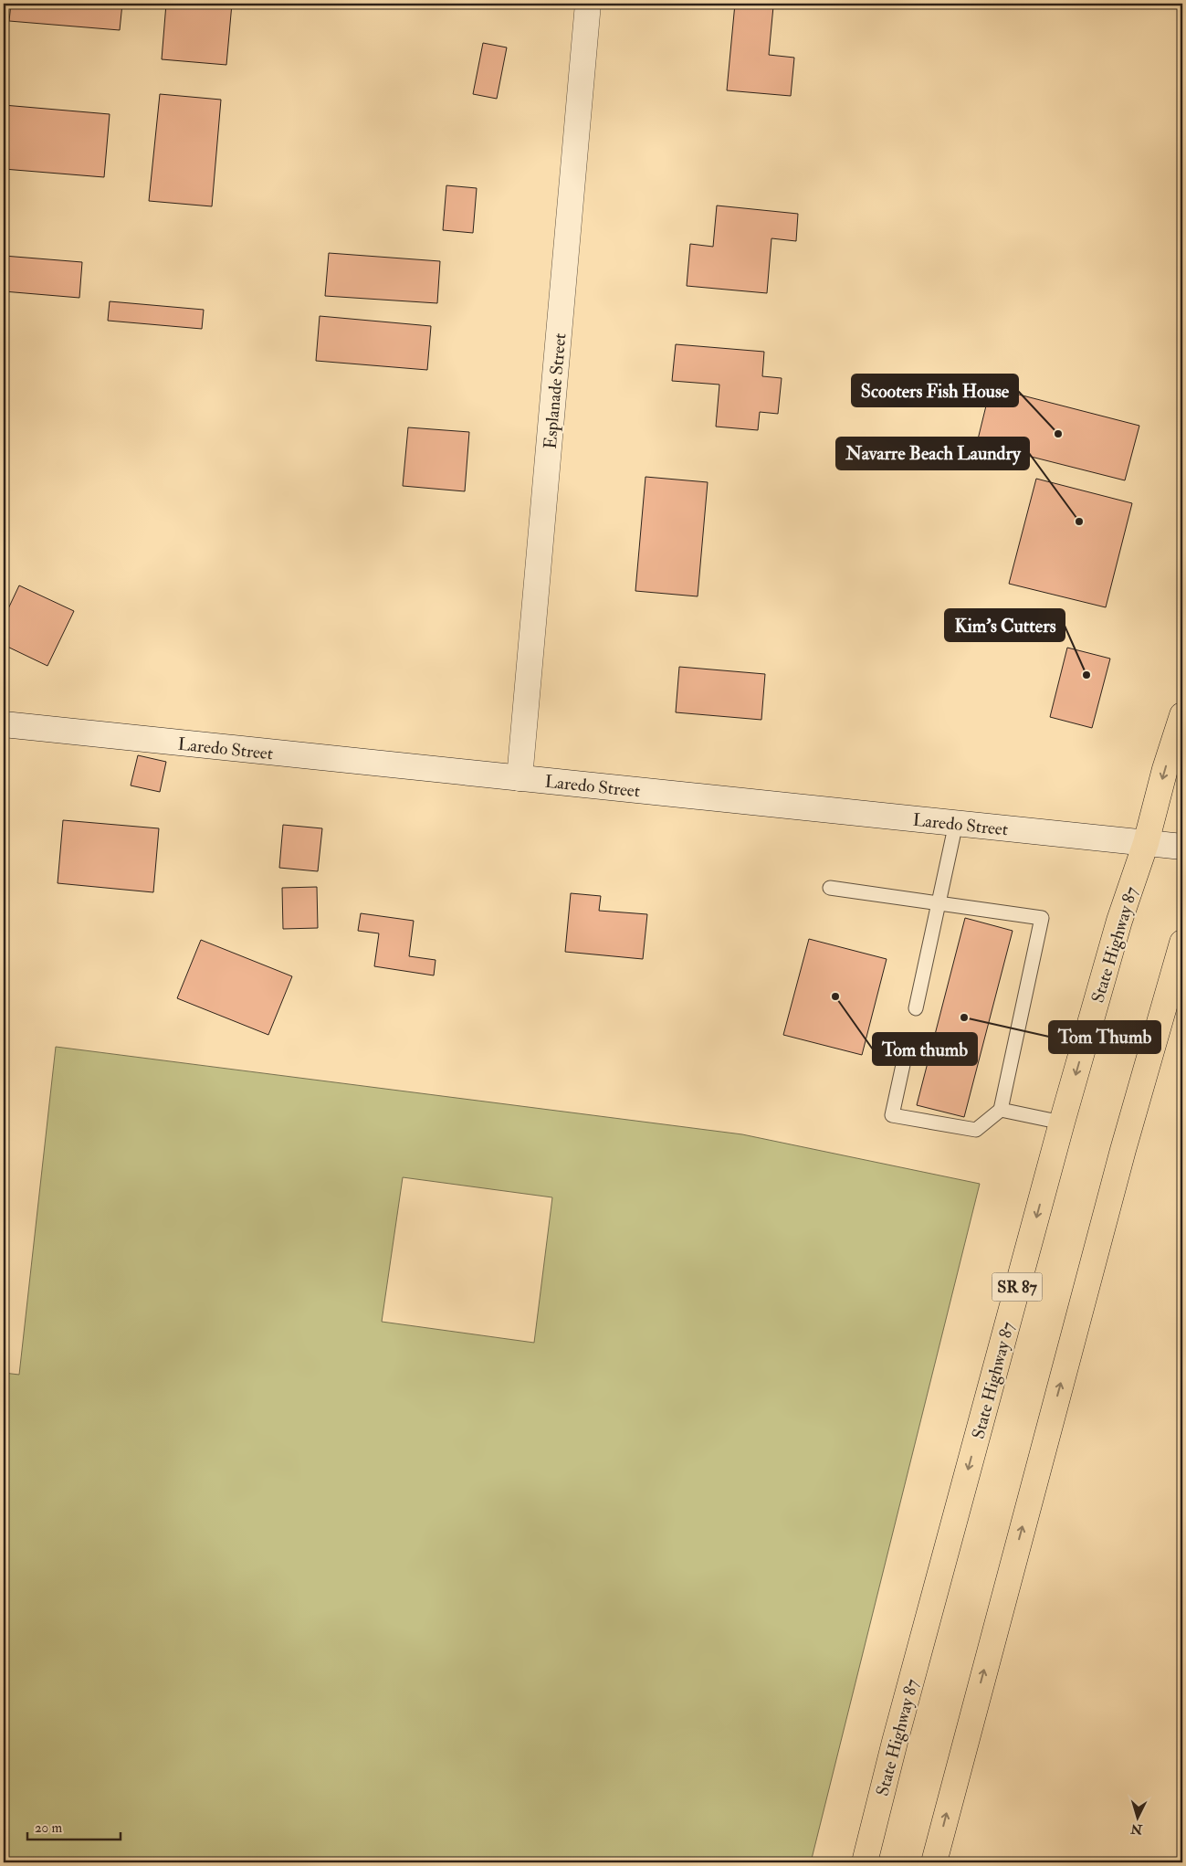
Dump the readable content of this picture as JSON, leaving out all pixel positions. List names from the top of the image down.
{
  "streets": {
    "highway": ["State Highway 87", "SR 87"],
    "street": ["Esplanade Street", "Laredo Street"]
  },
  "crossings": [
    ["Esplanade Street", "Laredo Street"],
    ["Laredo Street", "State Highway 87"]
  ],
  "places": [
    "Scooters Fish House",
    "Navarre Beach Laundry",
    "Kim's Cutters",
    "Tom thumb",
    "Tom Thumb"
  ],
  "scale_bar": "20 m",
  "north": "bottom"
}
